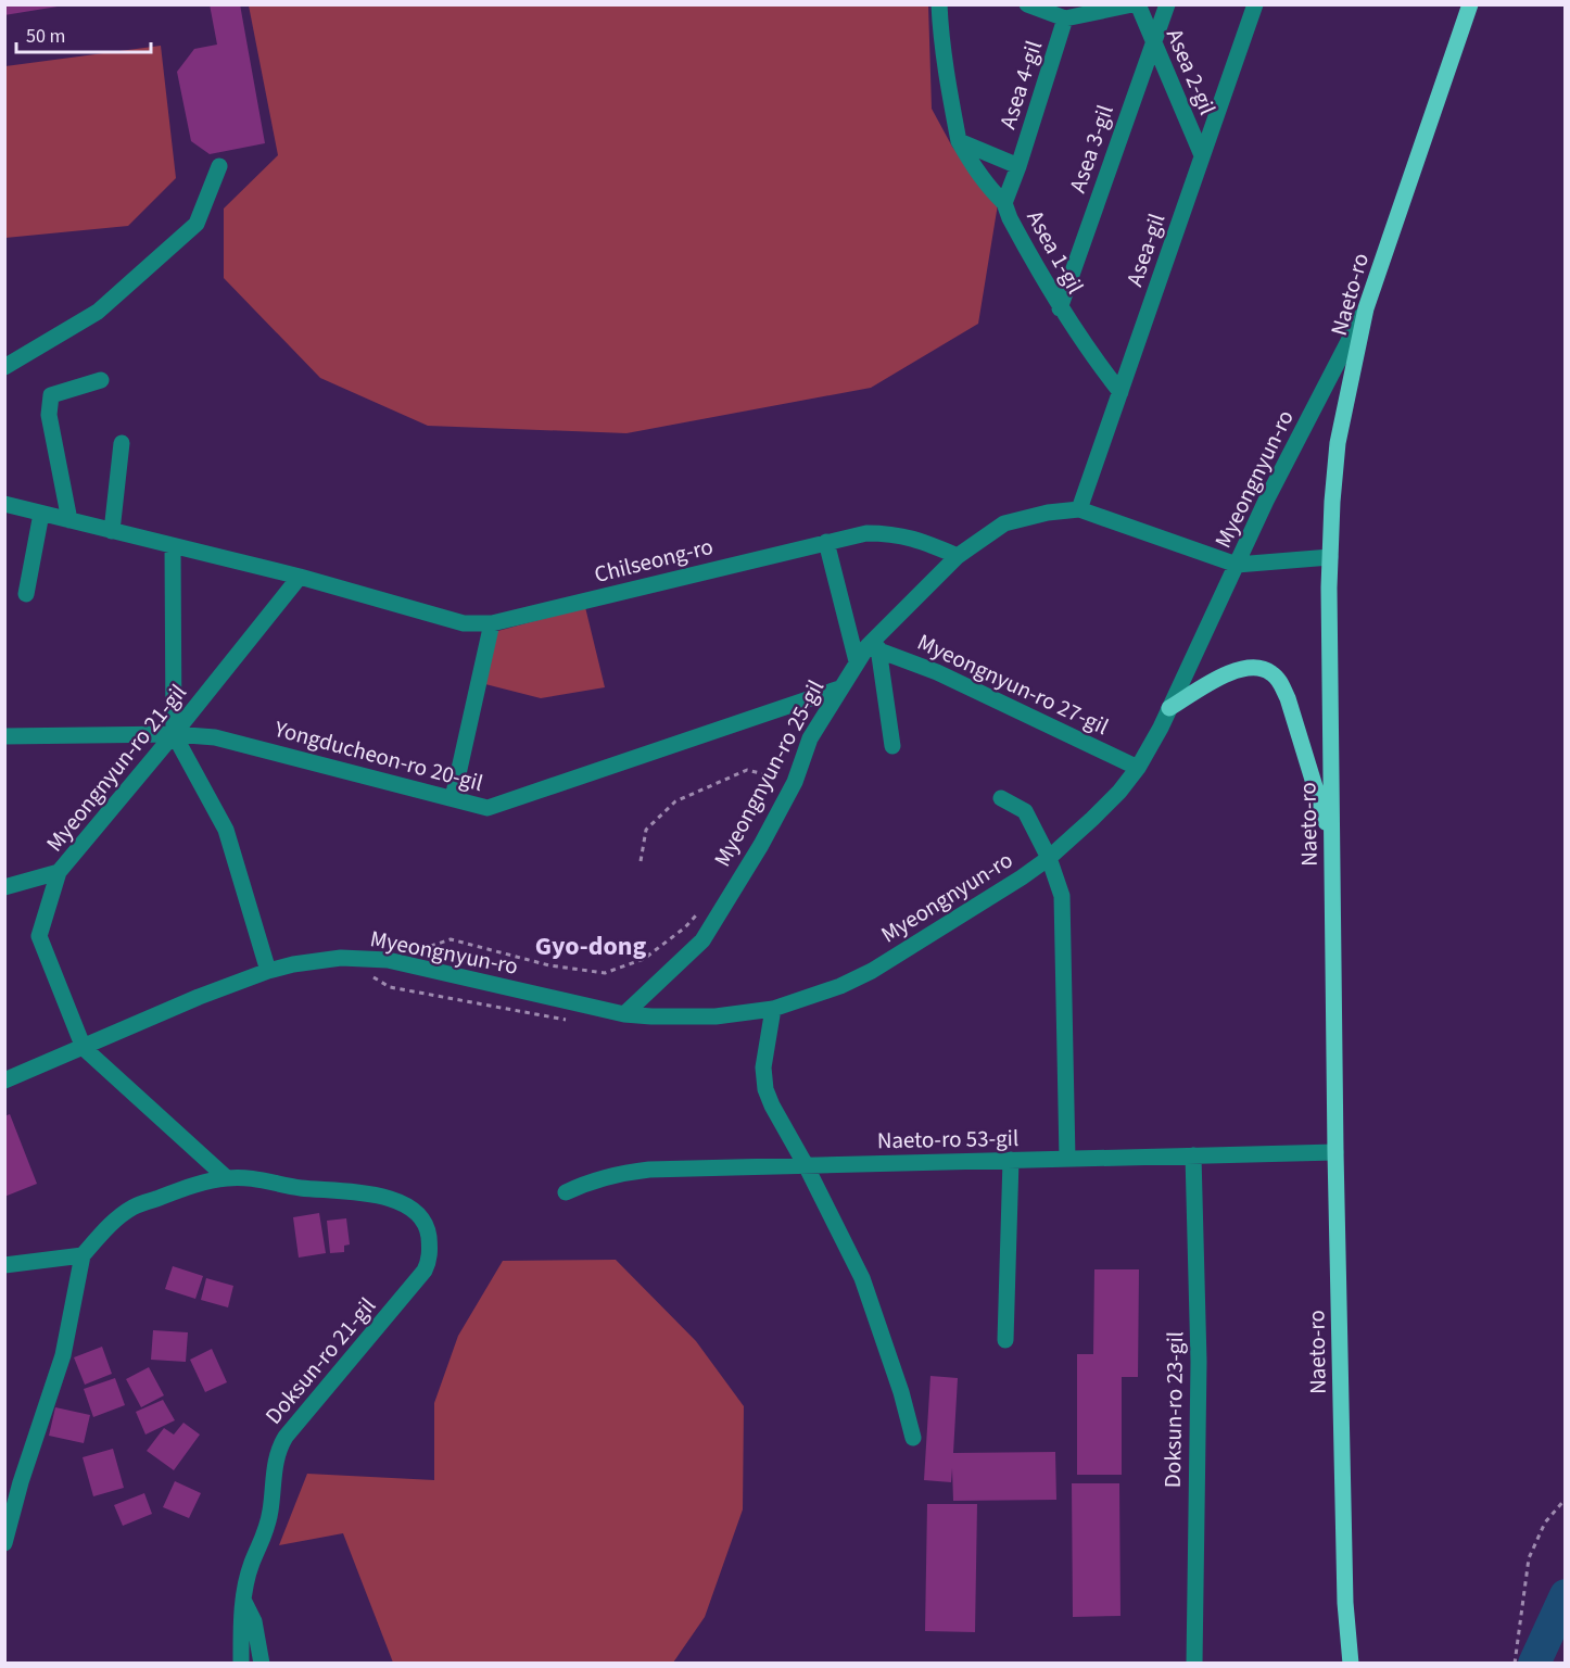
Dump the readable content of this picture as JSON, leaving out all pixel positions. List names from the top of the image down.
{
  "streets": {
    "main road": ["Naeto-ro"],
    "street": [
      "Asea 2-gil",
      "Asea 4-gil",
      "Asea 3-gil",
      "Asea-gil",
      "Asea 1-gil",
      "Myeongnyun-ro",
      "Chilseong-ro",
      "Myeongnyun-ro 27-gil",
      "Yongducheon-ro 20-gil",
      "Myeongnyun-ro 21-gil",
      "Myeongnyun-ro 25-gil",
      "Naeto-ro 53-gil",
      "Doksun-ro 21-gil",
      "Doksun-ro 23-gil"
    ]
  },
  "crossings": [
    ["Asea 2-gil", "Asea 3-gil"],
    ["Asea 2-gil", "Asea-gil"],
    ["Asea 4-gil", "Asea 1-gil"],
    ["Asea 3-gil", "Asea 1-gil"],
    ["Asea-gil", "Asea 1-gil"],
    ["Naeto-ro", "Myeongnyun-ro"],
    ["Naeto-ro", "Naeto-ro 53-gil"],
    ["Myeongnyun-ro", "Myeongnyun-ro 27-gil"],
    ["Myeongnyun-ro", "Myeongnyun-ro 21-gil"],
    ["Myeongnyun-ro", "Myeongnyun-ro 25-gil"],
    ["Chilseong-ro", "Myeongnyun-ro 21-gil"],
    ["Chilseong-ro", "Myeongnyun-ro 25-gil"],
    ["Myeongnyun-ro 27-gil", "Myeongnyun-ro 25-gil"],
    ["Yongducheon-ro 20-gil", "Myeongnyun-ro 21-gil"],
    ["Yongducheon-ro 20-gil", "Myeongnyun-ro 25-gil"],
    ["Naeto-ro 53-gil", "Doksun-ro 23-gil"]
  ],
  "districts": ["Gyo-dong"],
  "scale_bar": "50 m"
}
